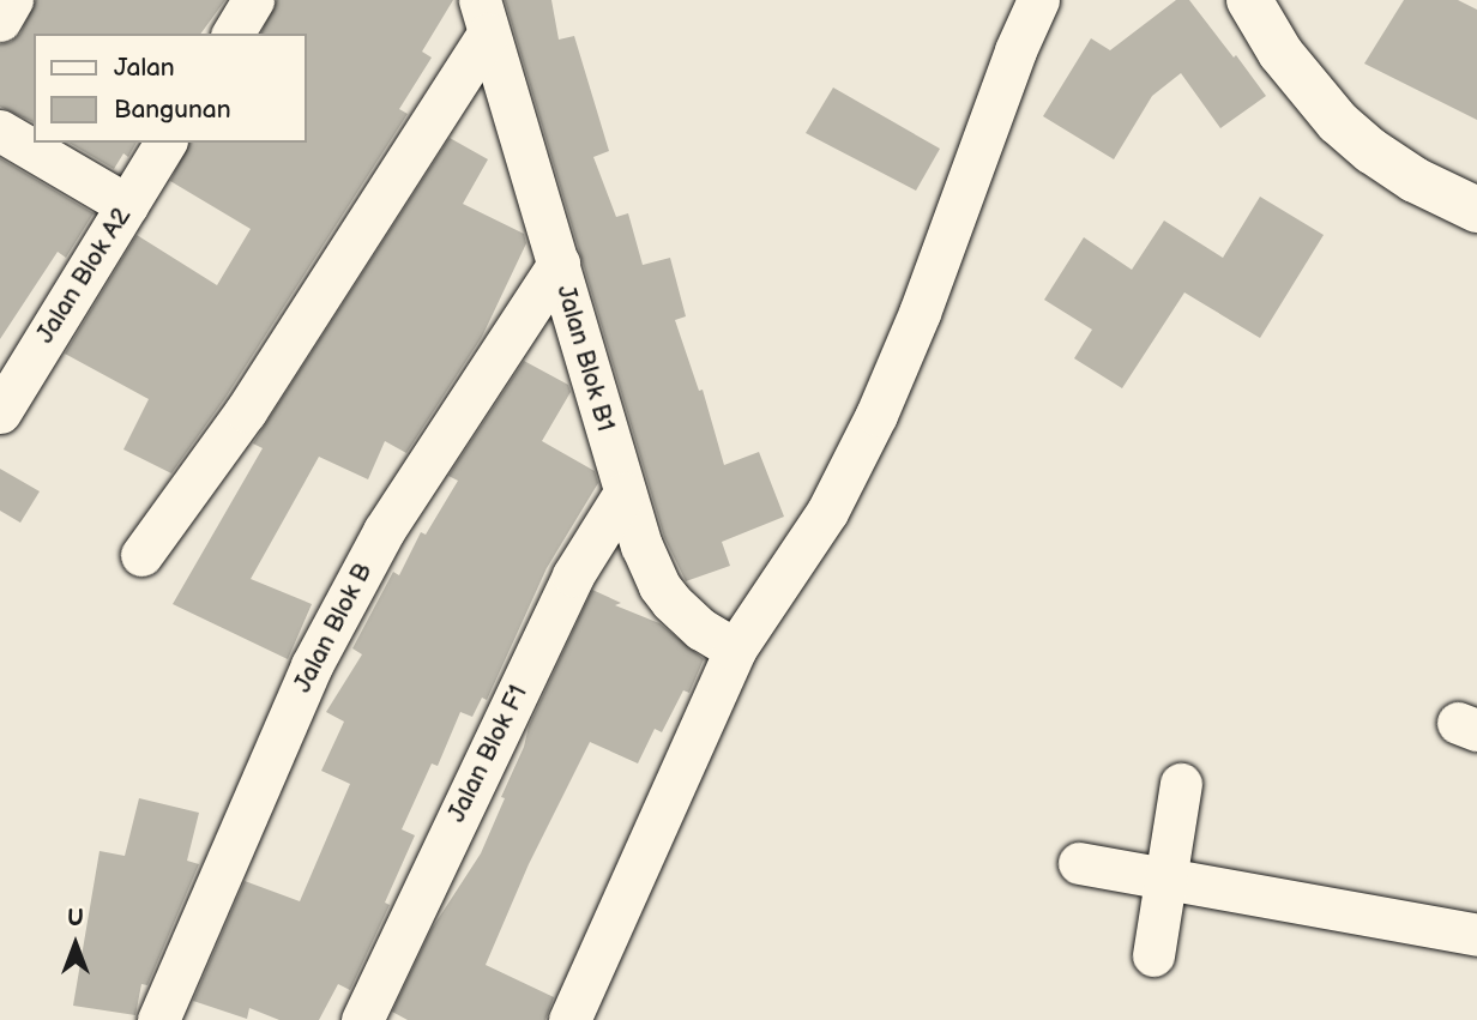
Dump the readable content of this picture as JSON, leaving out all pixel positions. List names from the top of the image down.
{
  "streets": {
    "street": [
      "Jalan Blok A2",
      "Jalan Blok B1",
      "Jalan Blok B",
      "Jalan Blok F1"
    ]
  },
  "crossings": [
    ["Jalan Blok B1", "Jalan Blok B"],
    ["Jalan Blok B1", "Jalan Blok F1"]
  ],
  "legend": ["Jalan", "Bangunan"],
  "north": "top"
}
